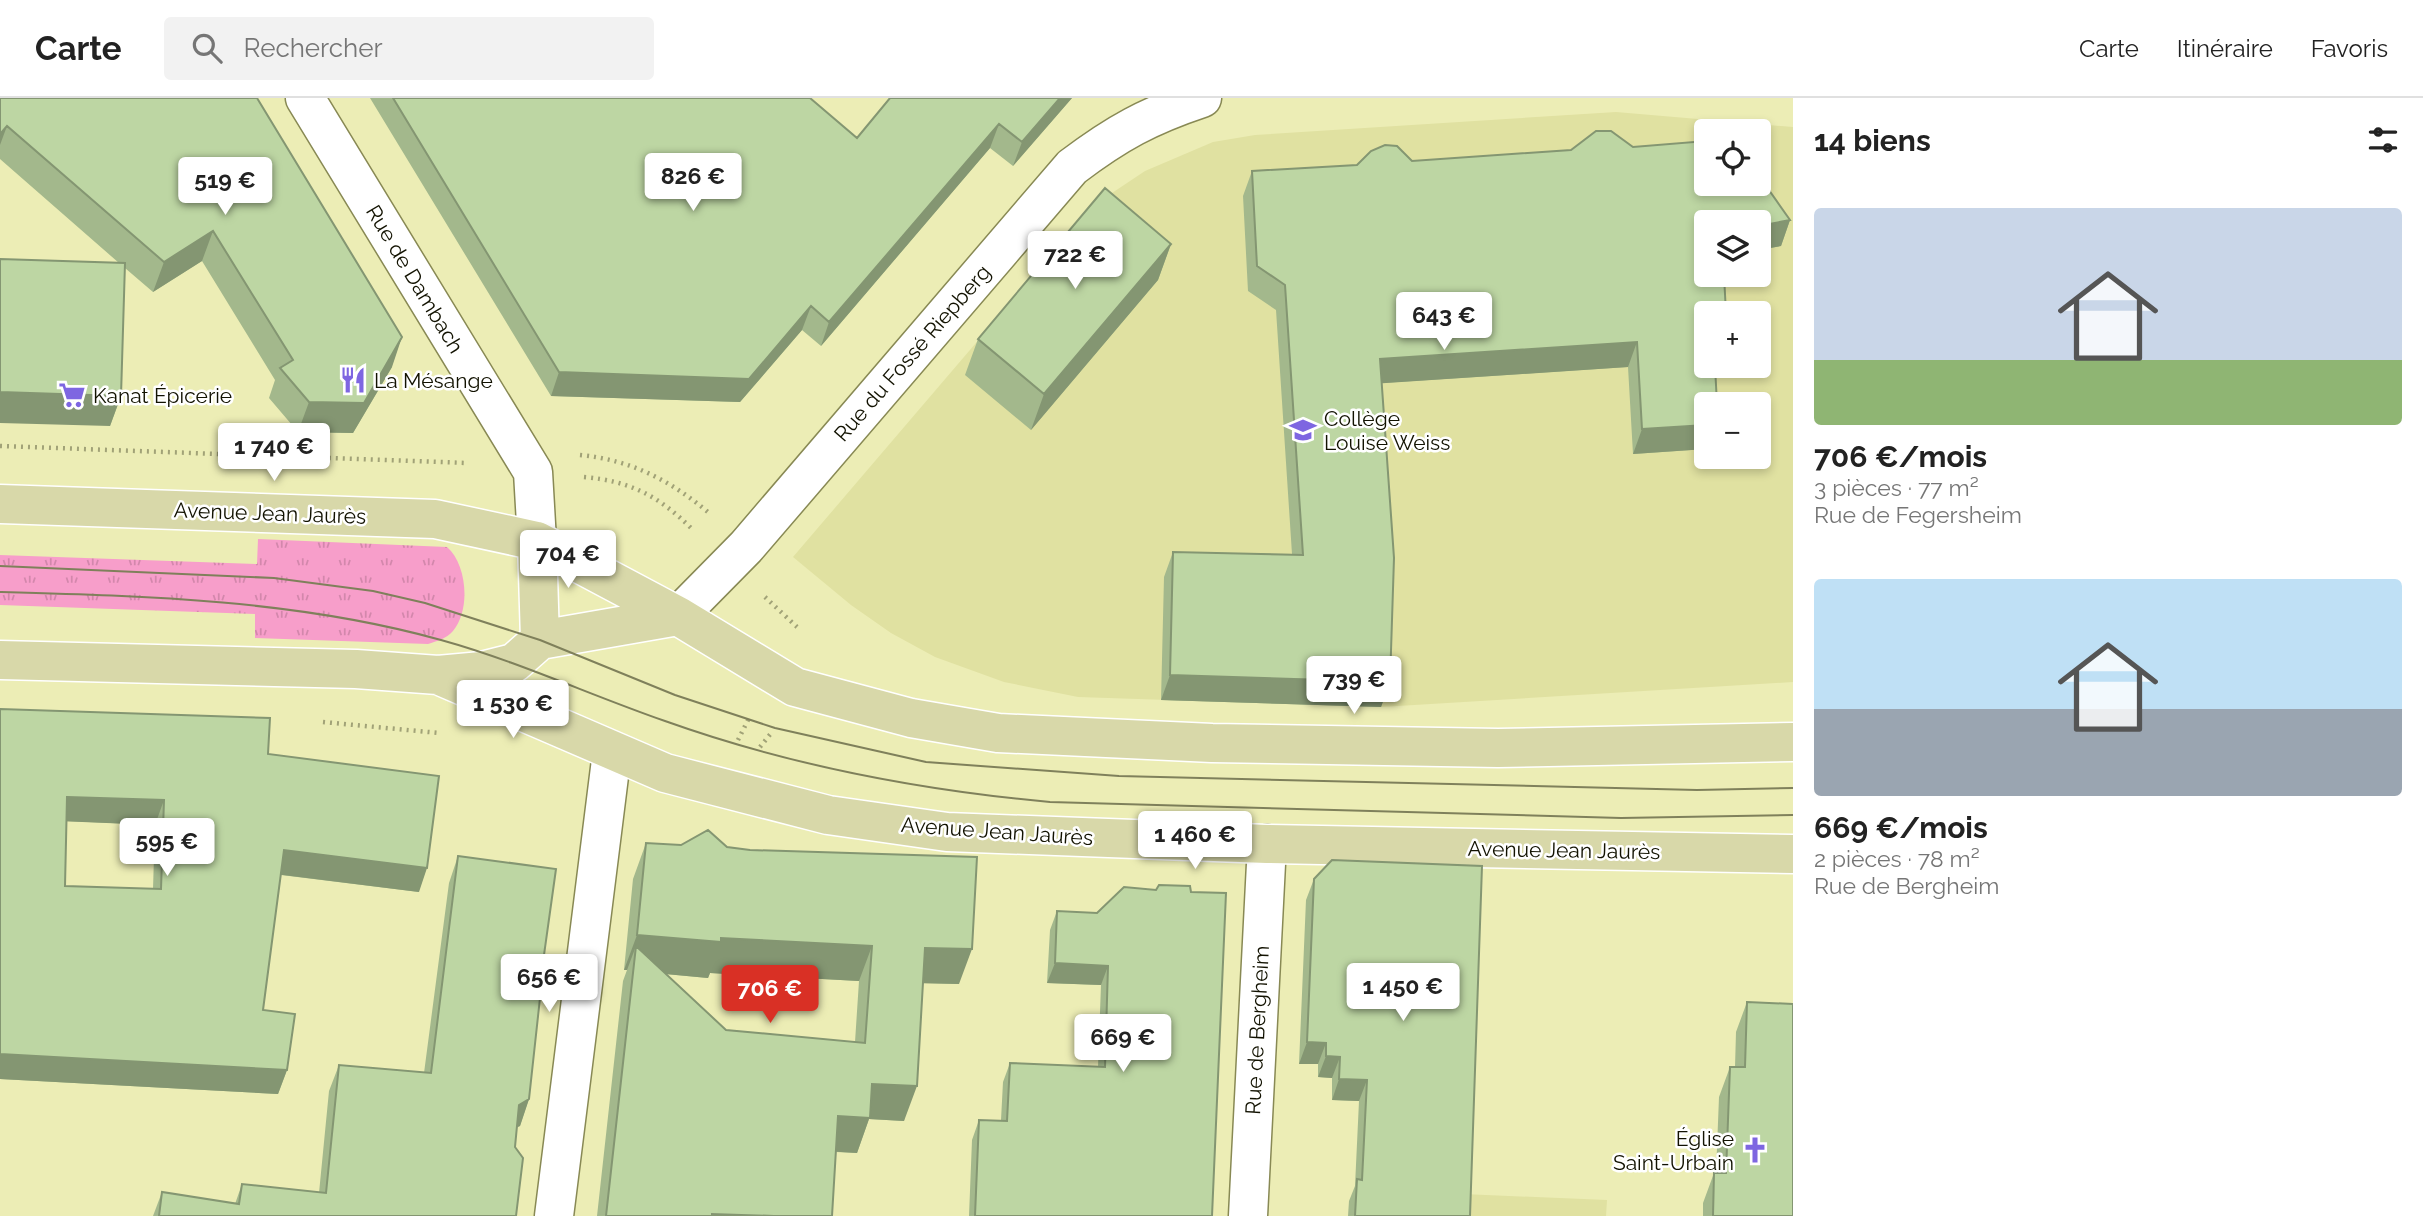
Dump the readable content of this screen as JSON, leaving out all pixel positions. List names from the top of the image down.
{
  "streets": {
    "main road": ["Avenue Jean Jaurès"],
    "street": ["Rue de Dambach", "Rue du Fossé Riepberg", "Rue de Bergheim"]
  },
  "crossings": [
    ["Rue de Dambach", "Avenue Jean Jaurès"],
    ["Rue du Fossé Riepberg", "Avenue Jean Jaurès"],
    ["Avenue Jean Jaurès", "Rue de Bergheim"]
  ],
  "places": {
    "restaurant": ["La Mésange"],
    "supermarket": ["Kanat Épicerie"],
    "school or university": ["Collège Louise Weiss"],
    "church": ["Église Saint-Urbain"]
  },
  "page": {
    "header": "Carte",
    "search": "Rechercher",
    "nav": ["Carte", "Itinéraire", "Favoris"],
    "heading": "14 biens",
    "map_buttons": ["+", "−"],
    "price": [
      "826 €",
      "519 €",
      "722 €",
      "643 €",
      "1 740 €",
      "704 €",
      "739 €",
      "1 530 €",
      "1 460 €",
      "595 €",
      "656 €",
      "1 450 €",
      "706 €",
      "669 €"
    ],
    "list": [
      {
        "name": "706 €/mois",
        "note": "3 pièces · 77 m² · Rue de Fegersheim"
      },
      {
        "name": "669 €/mois",
        "note": "2 pièces · 78 m² · Rue de Bergheim"
      }
    ]
  }
}
